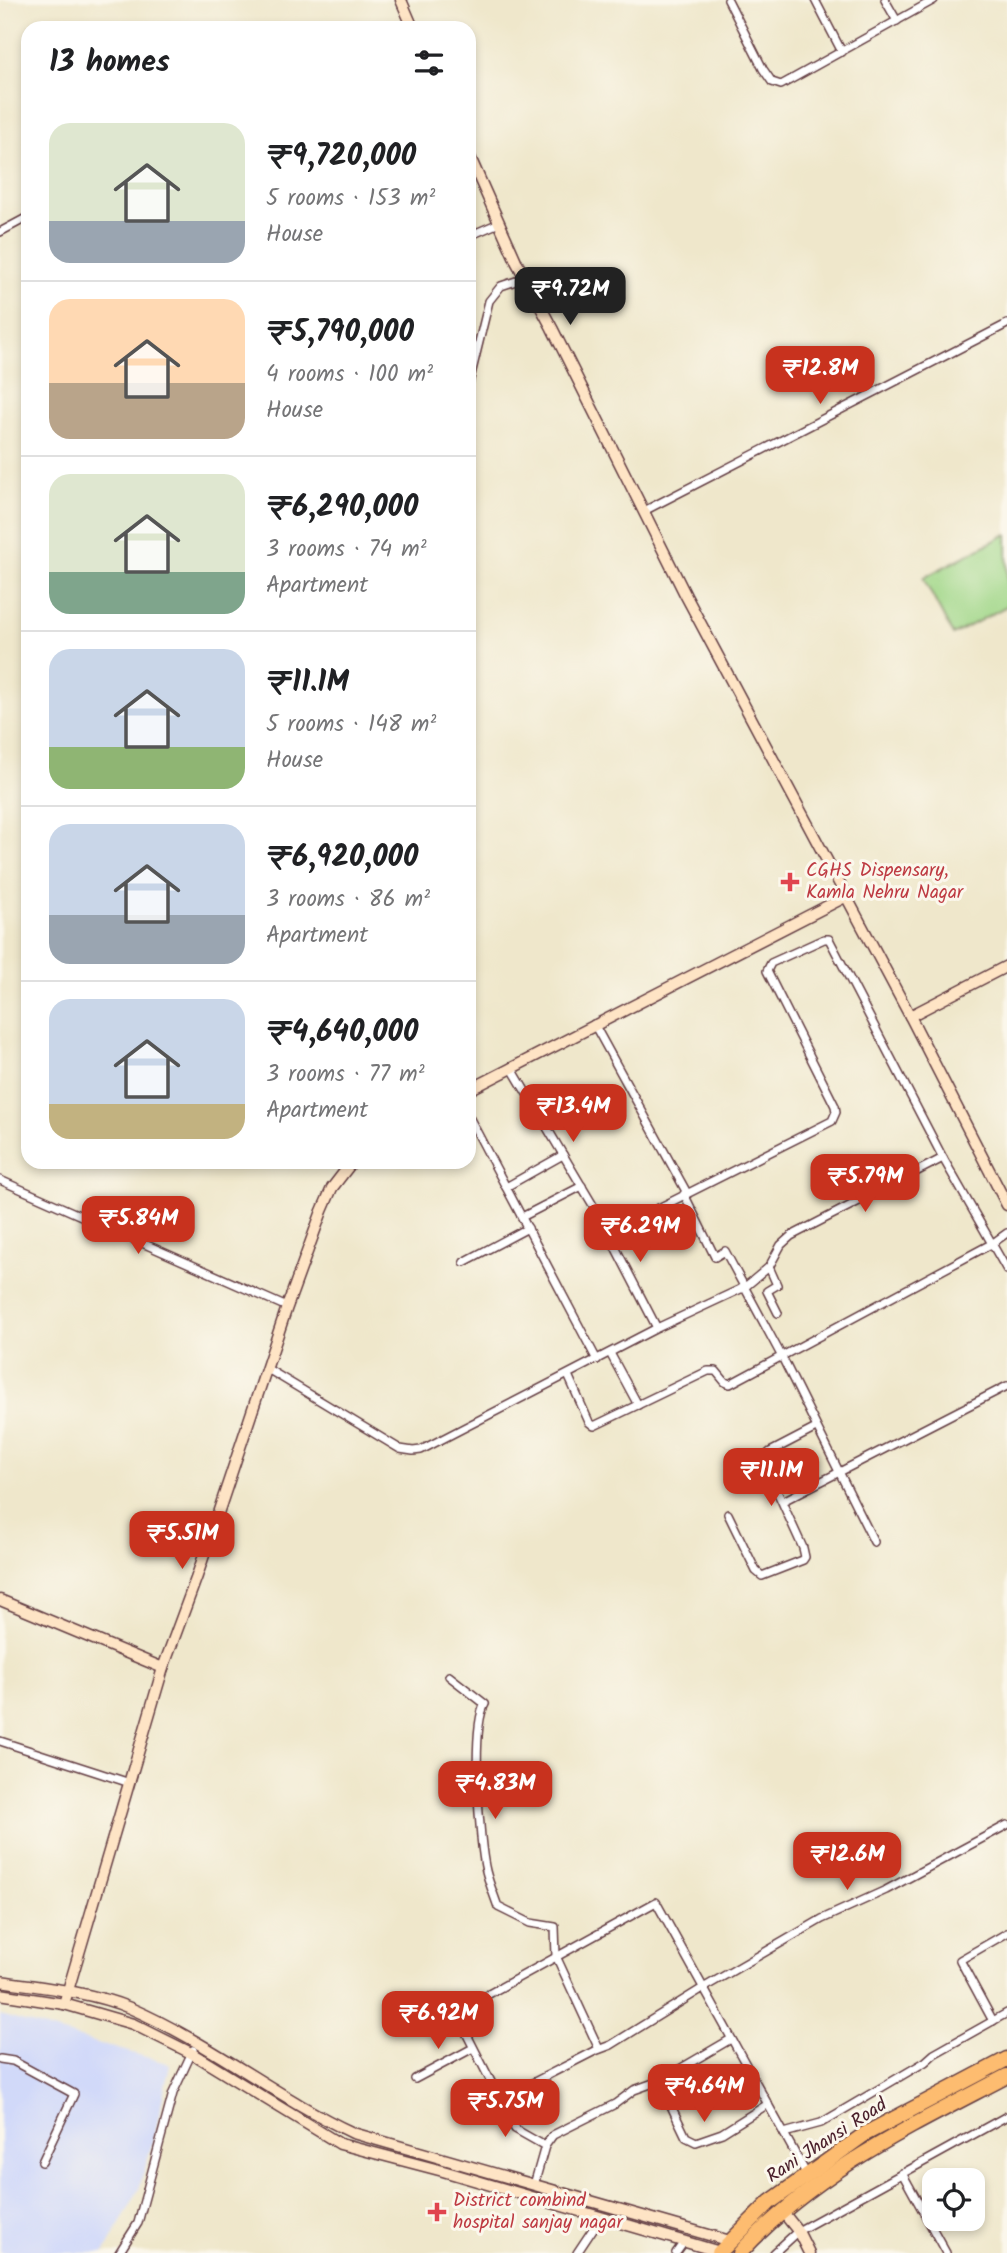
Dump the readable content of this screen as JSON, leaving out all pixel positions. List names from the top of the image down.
{
  "streets": {
    "highway": ["Rani Jhansi Road"]
  },
  "places": {
    "health": ["CGHS Dispensary, Kamla Nehru Nagar", "District combind hospital sanjay nagar"]
  },
  "page": {
    "heading": "13 homes",
    "list": [
      {
        "name": "₹9,720,000",
        "note": "5 rooms · 153 m² · House"
      },
      {
        "name": "₹5,790,000",
        "note": "4 rooms · 100 m² · House"
      },
      {
        "name": "₹6,290,000",
        "note": "3 rooms · 74 m² · Apartment"
      },
      {
        "name": "₹11.1M",
        "note": "5 rooms · 148 m² · House"
      },
      {
        "name": "₹6,920,000",
        "note": "3 rooms · 86 m² · Apartment"
      },
      {
        "name": "₹4,640,000",
        "note": "3 rooms · 77 m² · Apartment"
      }
    ],
    "price": [
      "₹9.72M",
      "₹12.8M",
      "₹13.4M",
      "₹5.79M",
      "₹5.84M",
      "₹6.29M",
      "₹11.1M",
      "₹5.51M",
      "₹4.83M",
      "₹12.6M",
      "₹6.92M",
      "₹4.64M",
      "₹5.75M"
    ]
  }
}
